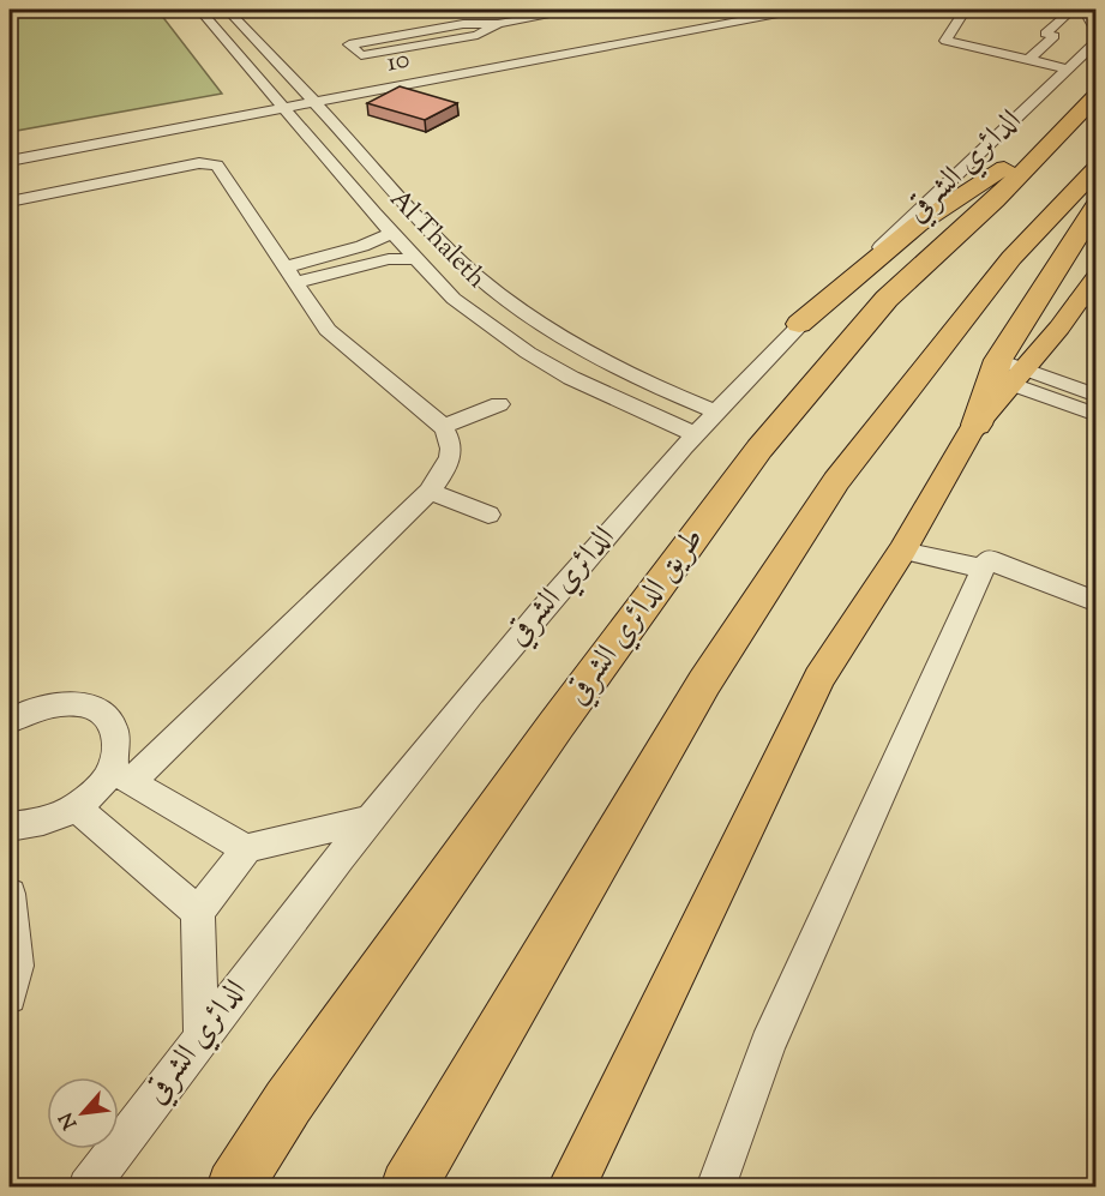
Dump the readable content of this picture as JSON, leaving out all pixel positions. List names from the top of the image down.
{
  "streets": {
    "highway": ["طريق الدائري الشرقي"],
    "street": ["10", "الدائري الشرقي", "Al Thaleth"]
  },
  "crossings": [
    ["10", "Al Thaleth"],
    ["الدائري الشرقي", "Al Thaleth"]
  ],
  "north": "bottom left"
}
